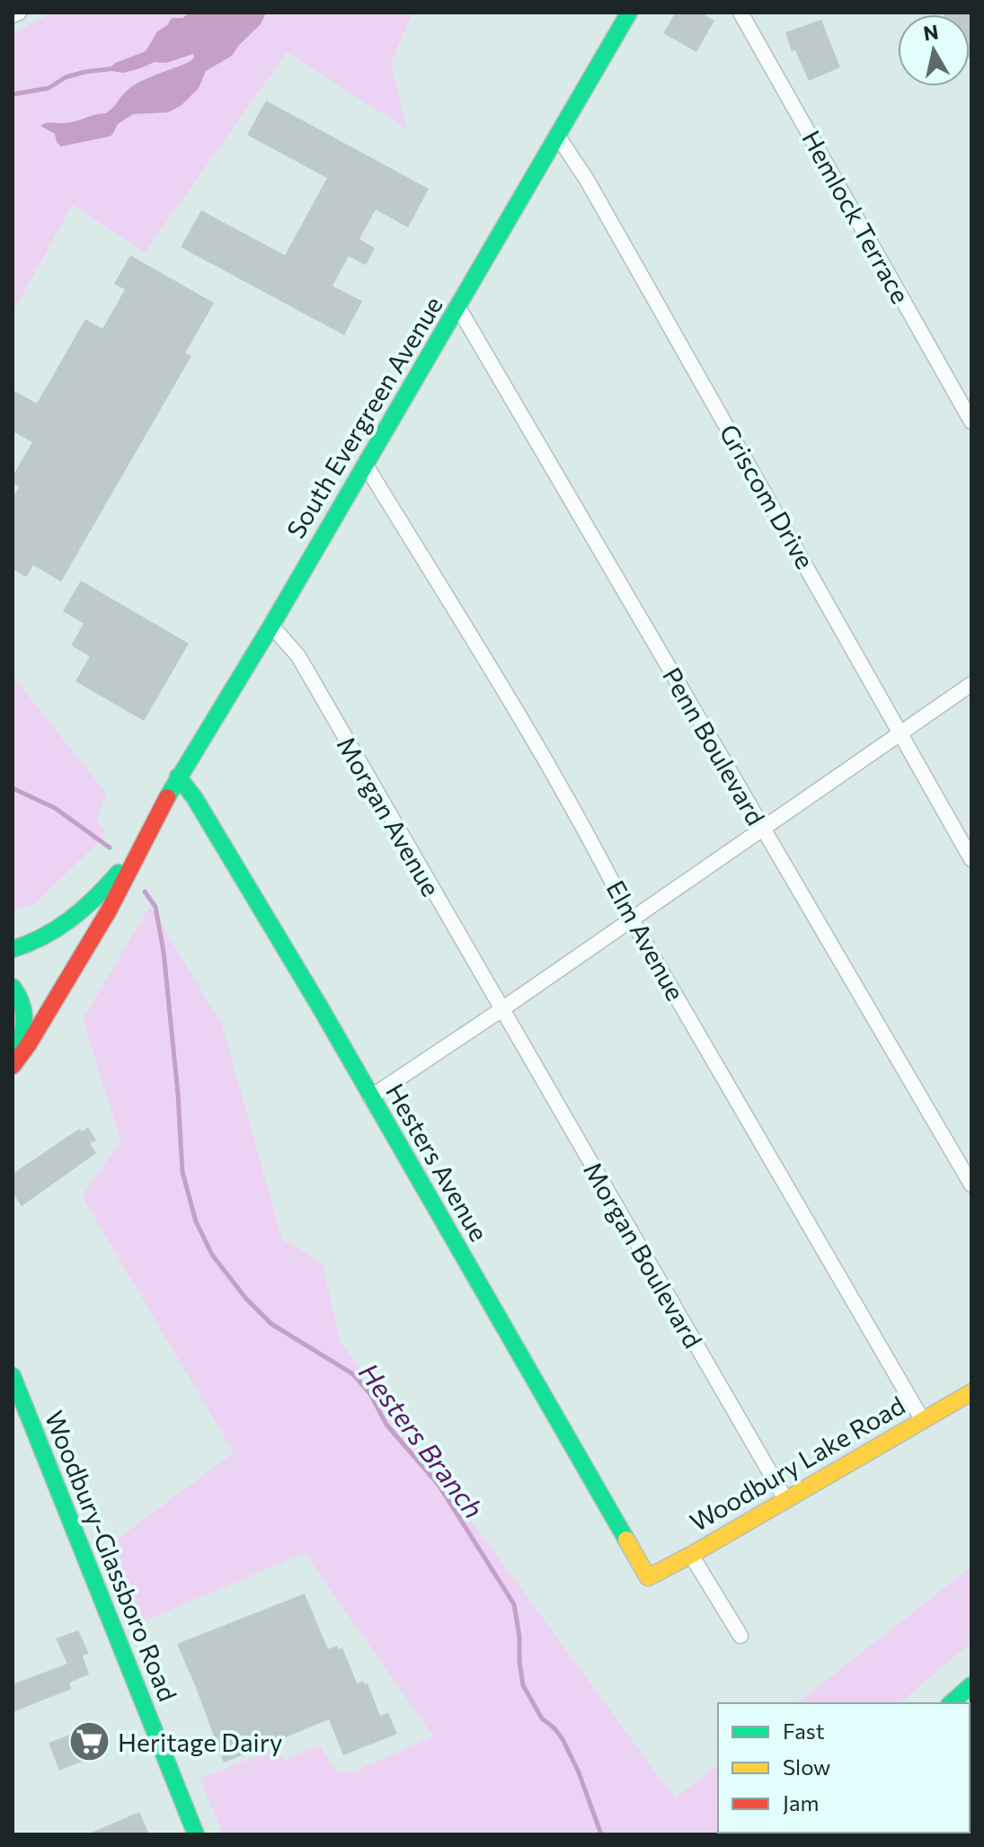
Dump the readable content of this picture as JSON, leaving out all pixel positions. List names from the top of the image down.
{
  "streets": {
    "main road": [
      "South Evergreen Avenue",
      "Hesters Avenue",
      "Woodbury Lake Road",
      "Woodbury-Glassboro Road"
    ],
    "street": [
      "Hemlock Terrace",
      "Griscom Drive",
      "Penn Boulevard",
      "Morgan Avenue",
      "Elm Avenue",
      "Morgan Boulevard"
    ]
  },
  "crossings": [
    ["South Evergreen Avenue", "Griscom Drive"],
    ["South Evergreen Avenue", "Penn Boulevard"],
    ["South Evergreen Avenue", "Morgan Avenue"],
    ["South Evergreen Avenue", "Elm Avenue"],
    ["South Evergreen Avenue", "Hesters Avenue"],
    ["Morgan Avenue", "Morgan Boulevard"],
    ["Elm Avenue", "Woodbury Lake Road"],
    ["Hesters Avenue", "Woodbury Lake Road"],
    ["Morgan Boulevard", "Woodbury Lake Road"]
  ],
  "water": ["Hesters Branch"],
  "places": {
    "supermarket": ["Heritage Dairy"]
  },
  "legend": ["Fast", "Slow", "Jam"],
  "north": "top"
}
